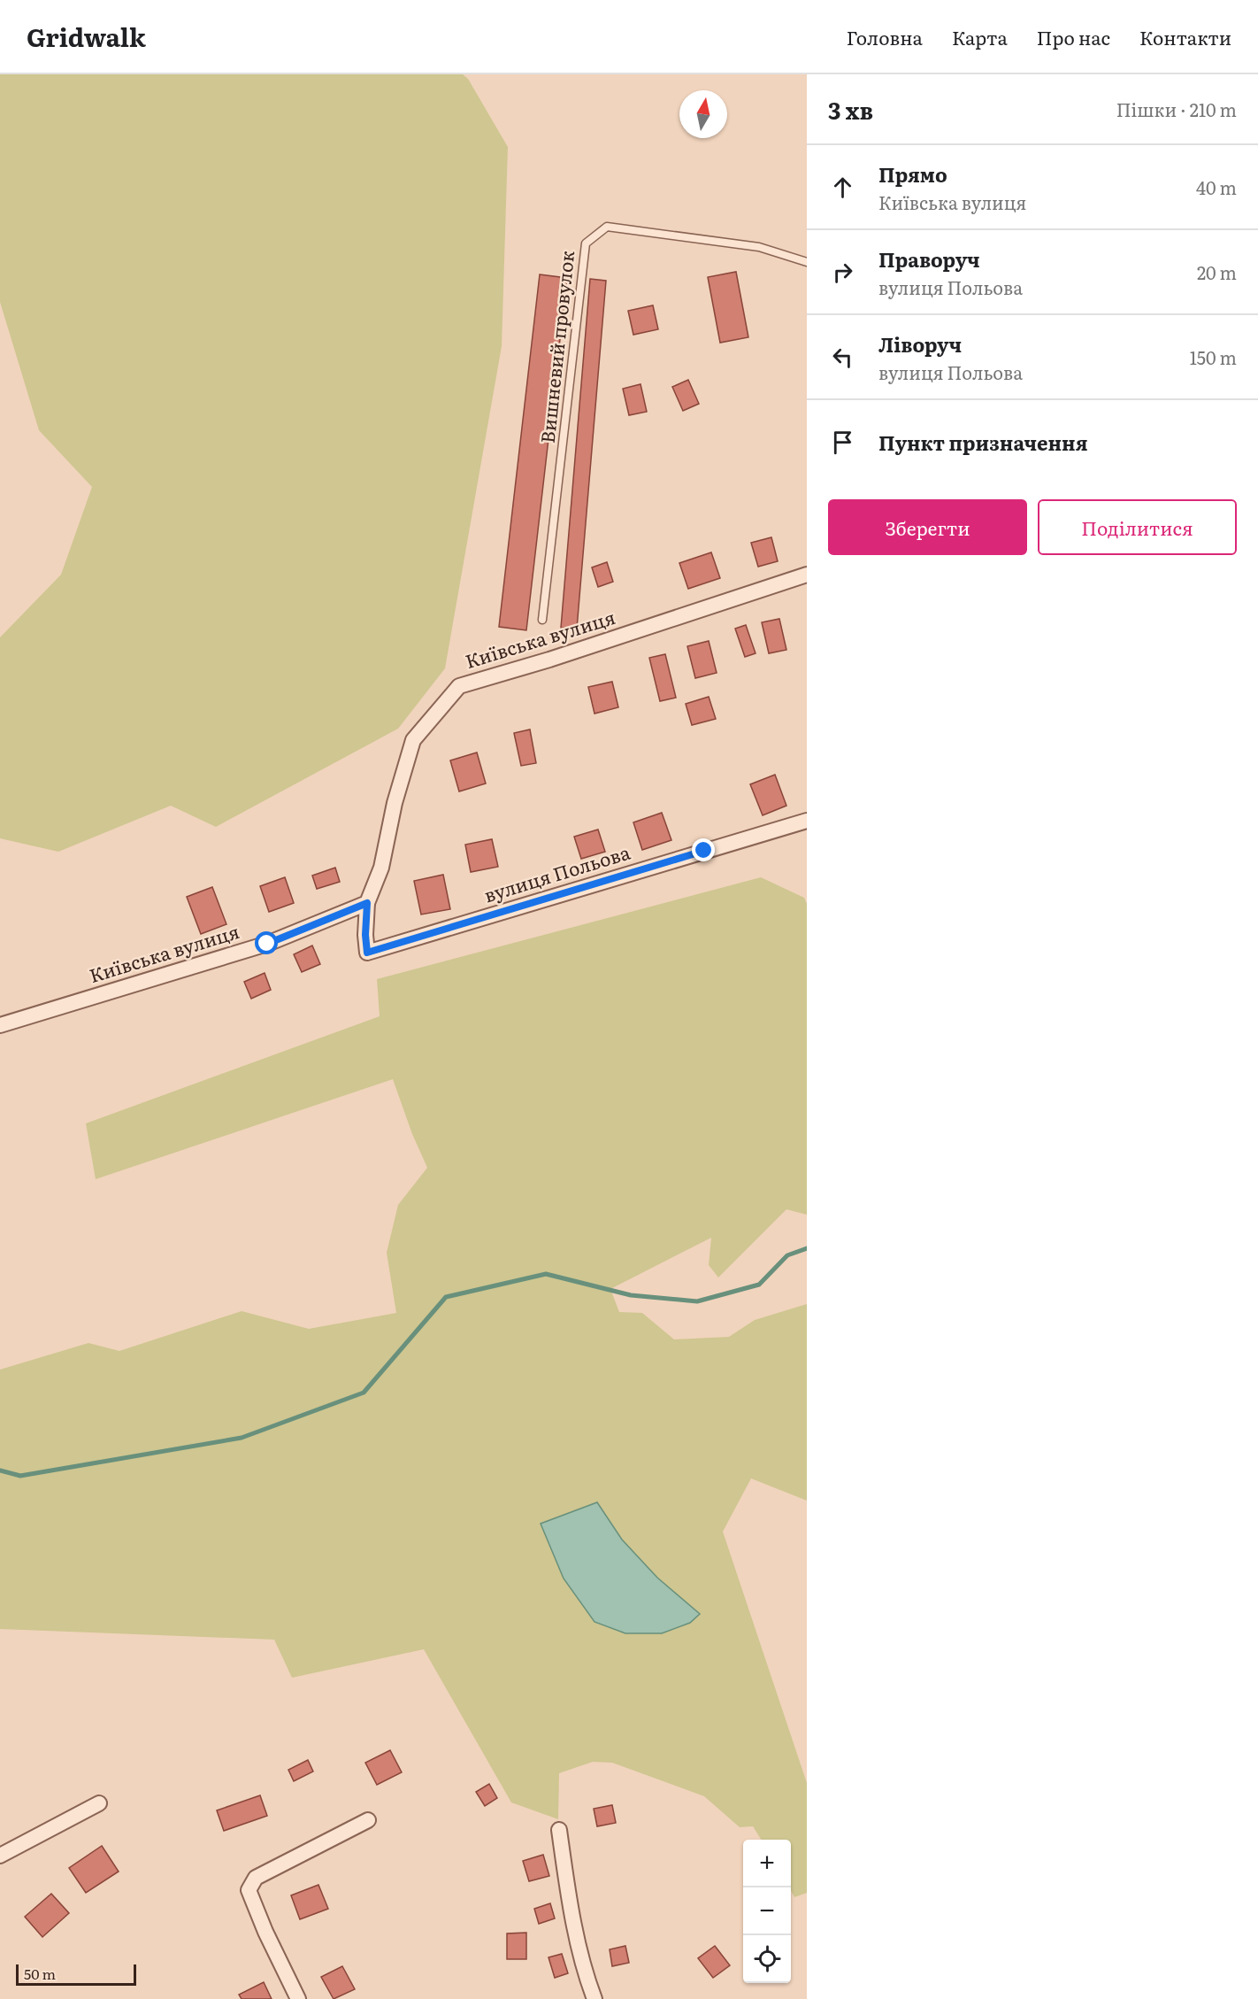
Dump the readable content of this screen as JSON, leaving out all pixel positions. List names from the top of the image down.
{
  "streets": {
    "street": ["Київська вулиця", "вулиця Польова"],
    "lane": ["Вишневий провулок"]
  },
  "crossings": [
    ["Київська вулиця", "вулиця Польова"]
  ],
  "scale_bar": "50 m",
  "north": "top",
  "page": {
    "header": "Gridwalk",
    "nav": [
      "Головна",
      "Карта",
      "Про нас",
      "Контакти"
    ],
    "heading": ["3 хв", "Пішки · 210 m"],
    "list": [
      ["Прямо", "Київська вулиця", "40 m"],
      ["Праворуч", "вулиця Польова", "20 m"],
      ["Ліворуч", "вулиця Польова", "150 m"],
      "Пункт призначення"
    ],
    "buttons": ["Зберегти", "Поділитися"],
    "map_buttons": ["+", "−"],
    "scale": "50 m"
  }
}
